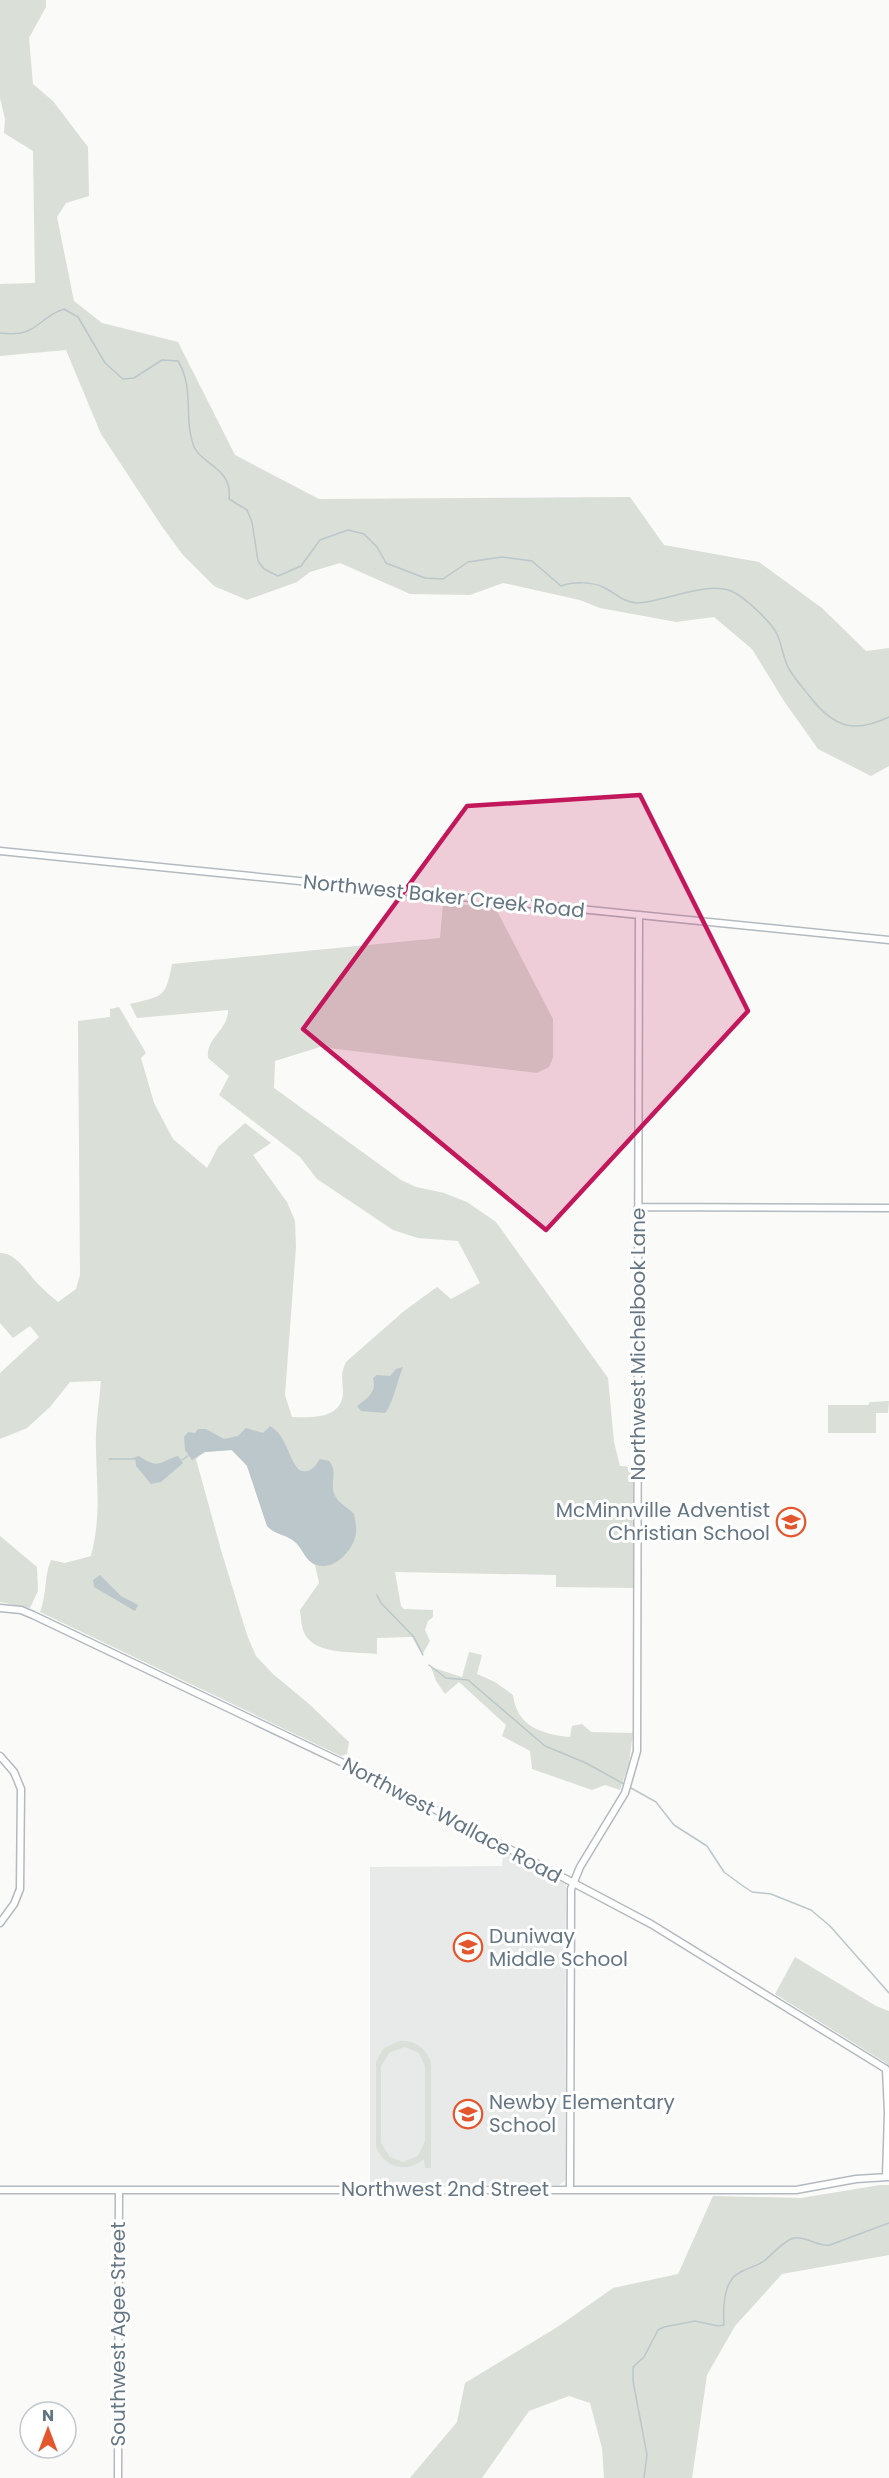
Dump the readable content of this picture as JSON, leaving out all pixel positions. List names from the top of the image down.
{
  "streets": {
    "street": [
      "Northwest Baker Creek Road",
      "Northwest Michelbook Lane",
      "Northwest Wallace Road",
      "Northwest 2nd Street",
      "Southwest Agee Street"
    ]
  },
  "crossings": [
    ["Northwest Baker Creek Road", "Northwest Michelbook Lane"],
    ["Northwest Michelbook Lane", "Northwest Wallace Road"],
    ["Northwest Wallace Road", "Northwest 2nd Street"],
    ["Northwest 2nd Street", "Southwest Agee Street"]
  ],
  "places": {
    "school or university": ["McMinnville Adventist Christian School", "Duniway Middle School", "Newby Elementary School"]
  },
  "north": "top"
}
